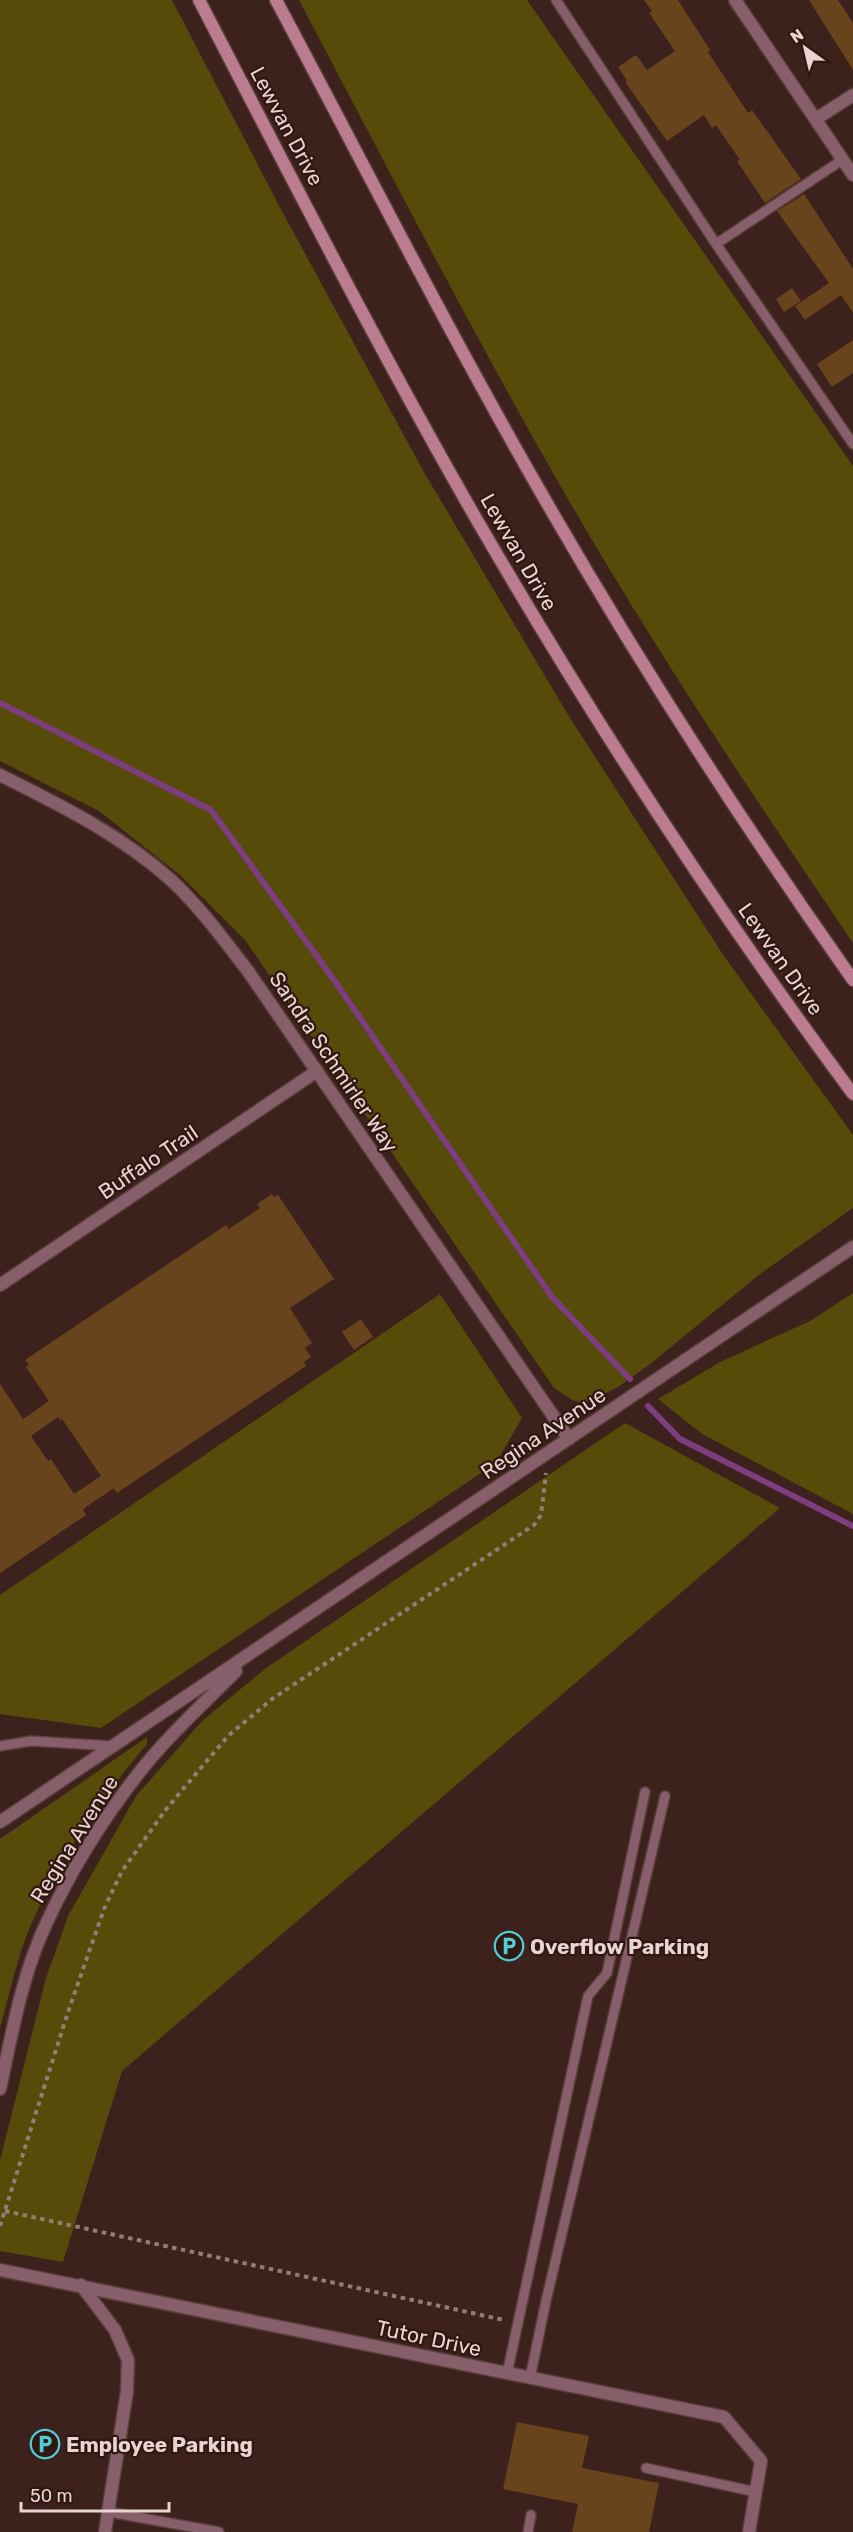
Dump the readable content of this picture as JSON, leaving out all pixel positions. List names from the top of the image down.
{
  "streets": {
    "main road": ["Lewvan Drive"],
    "street": [
      "Sandra Schmirler Way",
      "Buffalo Trail",
      "Regina Avenue",
      "Tutor Drive"
    ]
  },
  "crossings": [
    ["Sandra Schmirler Way", "Buffalo Trail"],
    ["Sandra Schmirler Way", "Regina Avenue"]
  ],
  "places": {
    "parking": ["Overflow Parking", "Employee Parking"]
  },
  "scale_bar": "50 m",
  "north": "top left"
}
